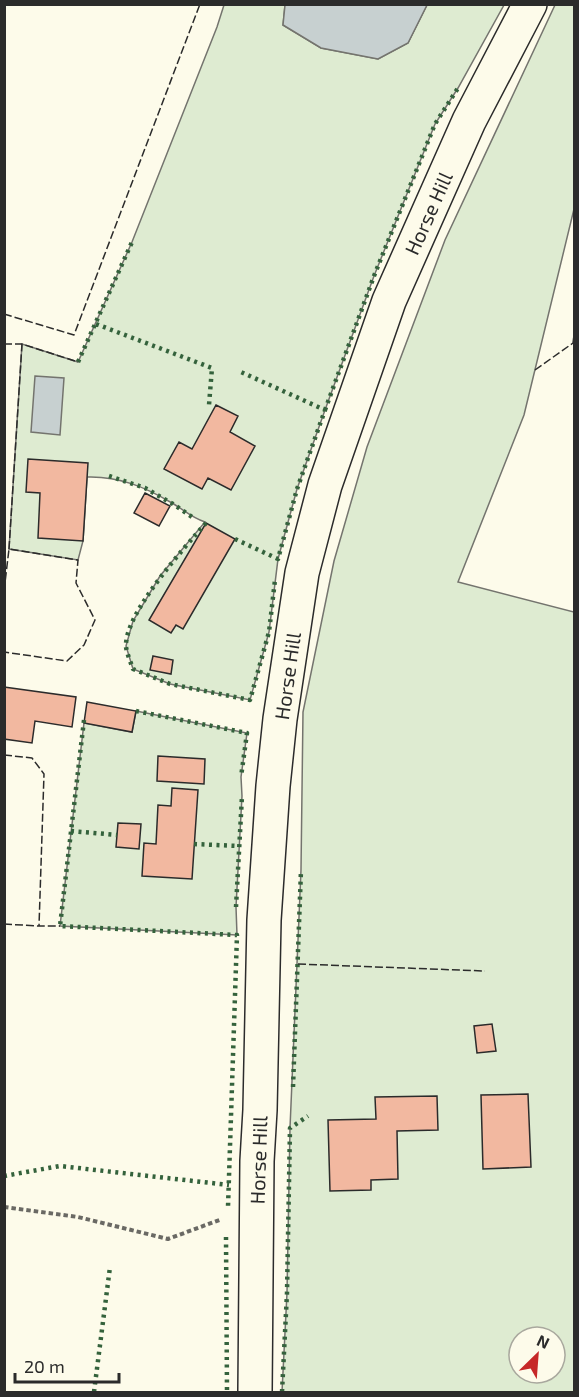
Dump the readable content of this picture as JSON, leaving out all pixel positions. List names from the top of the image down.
{
  "streets": {
    "street": ["Horse Hill"]
  },
  "scale_bar": "20 m",
  "north": "top right"
}
